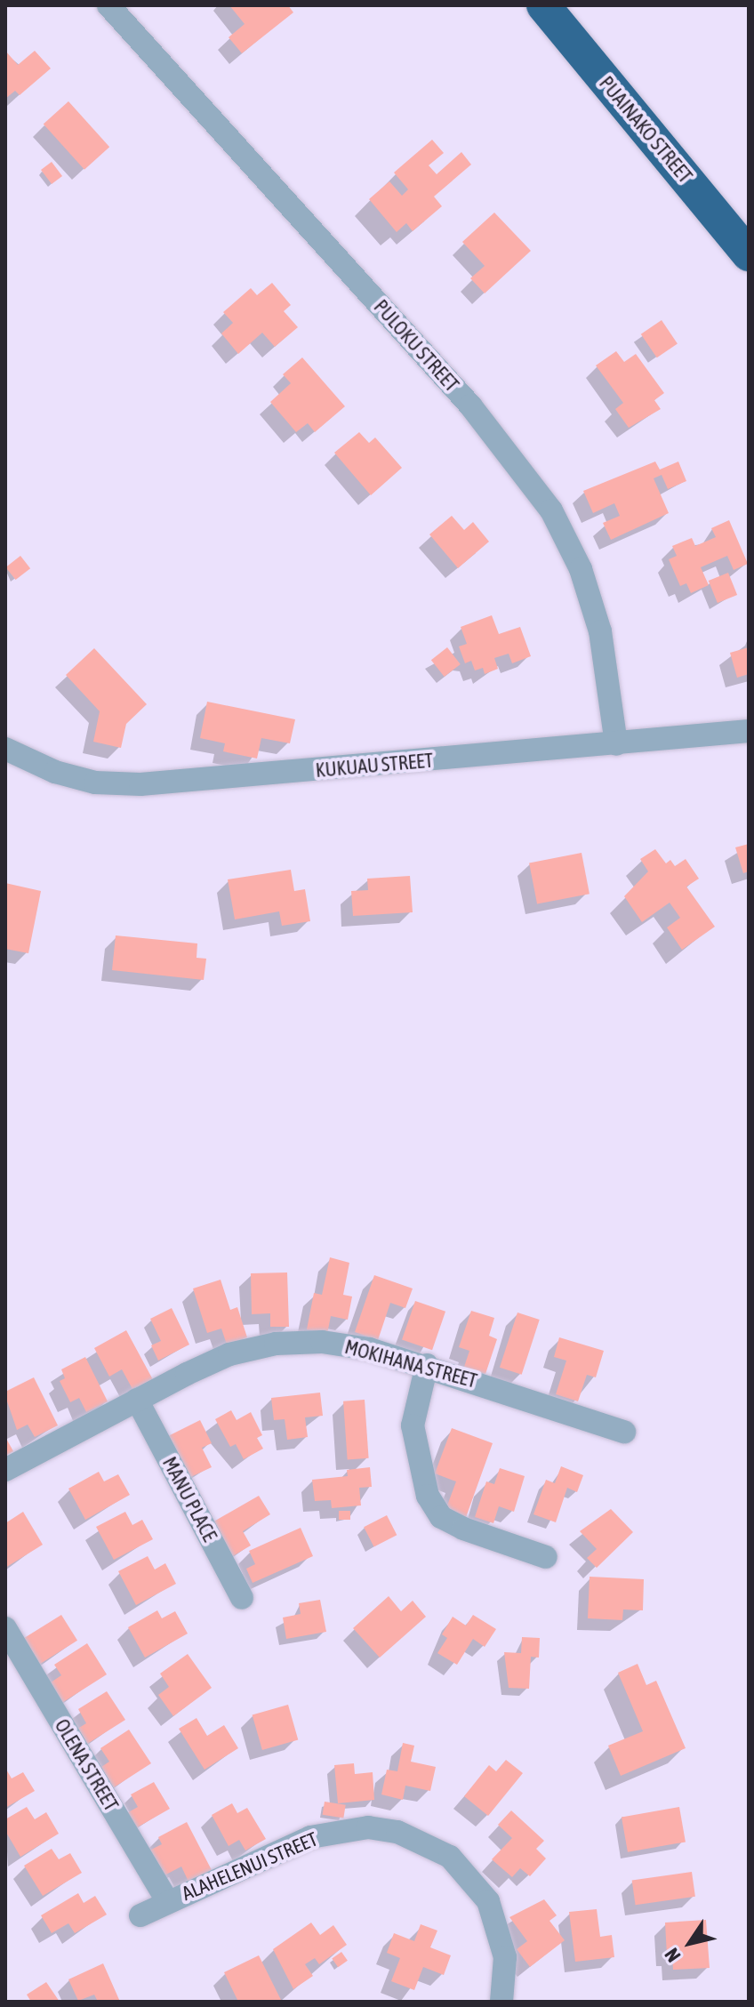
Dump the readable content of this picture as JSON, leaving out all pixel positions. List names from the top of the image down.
{
  "streets": {
    "highway": ["PUAINAKO STREET"],
    "street": [
      "PULOKU STREET",
      "KUKUAU STREET",
      "MOKIHANA STREET",
      "MANU PLACE",
      "OLENA STREET",
      "ALAHELENUI STREET"
    ]
  },
  "crossings": [
    ["PULOKU STREET", "KUKUAU STREET"],
    ["MOKIHANA STREET", "MANU PLACE"],
    ["OLENA STREET", "ALAHELENUI STREET"]
  ],
  "north": "bottom left"
}
